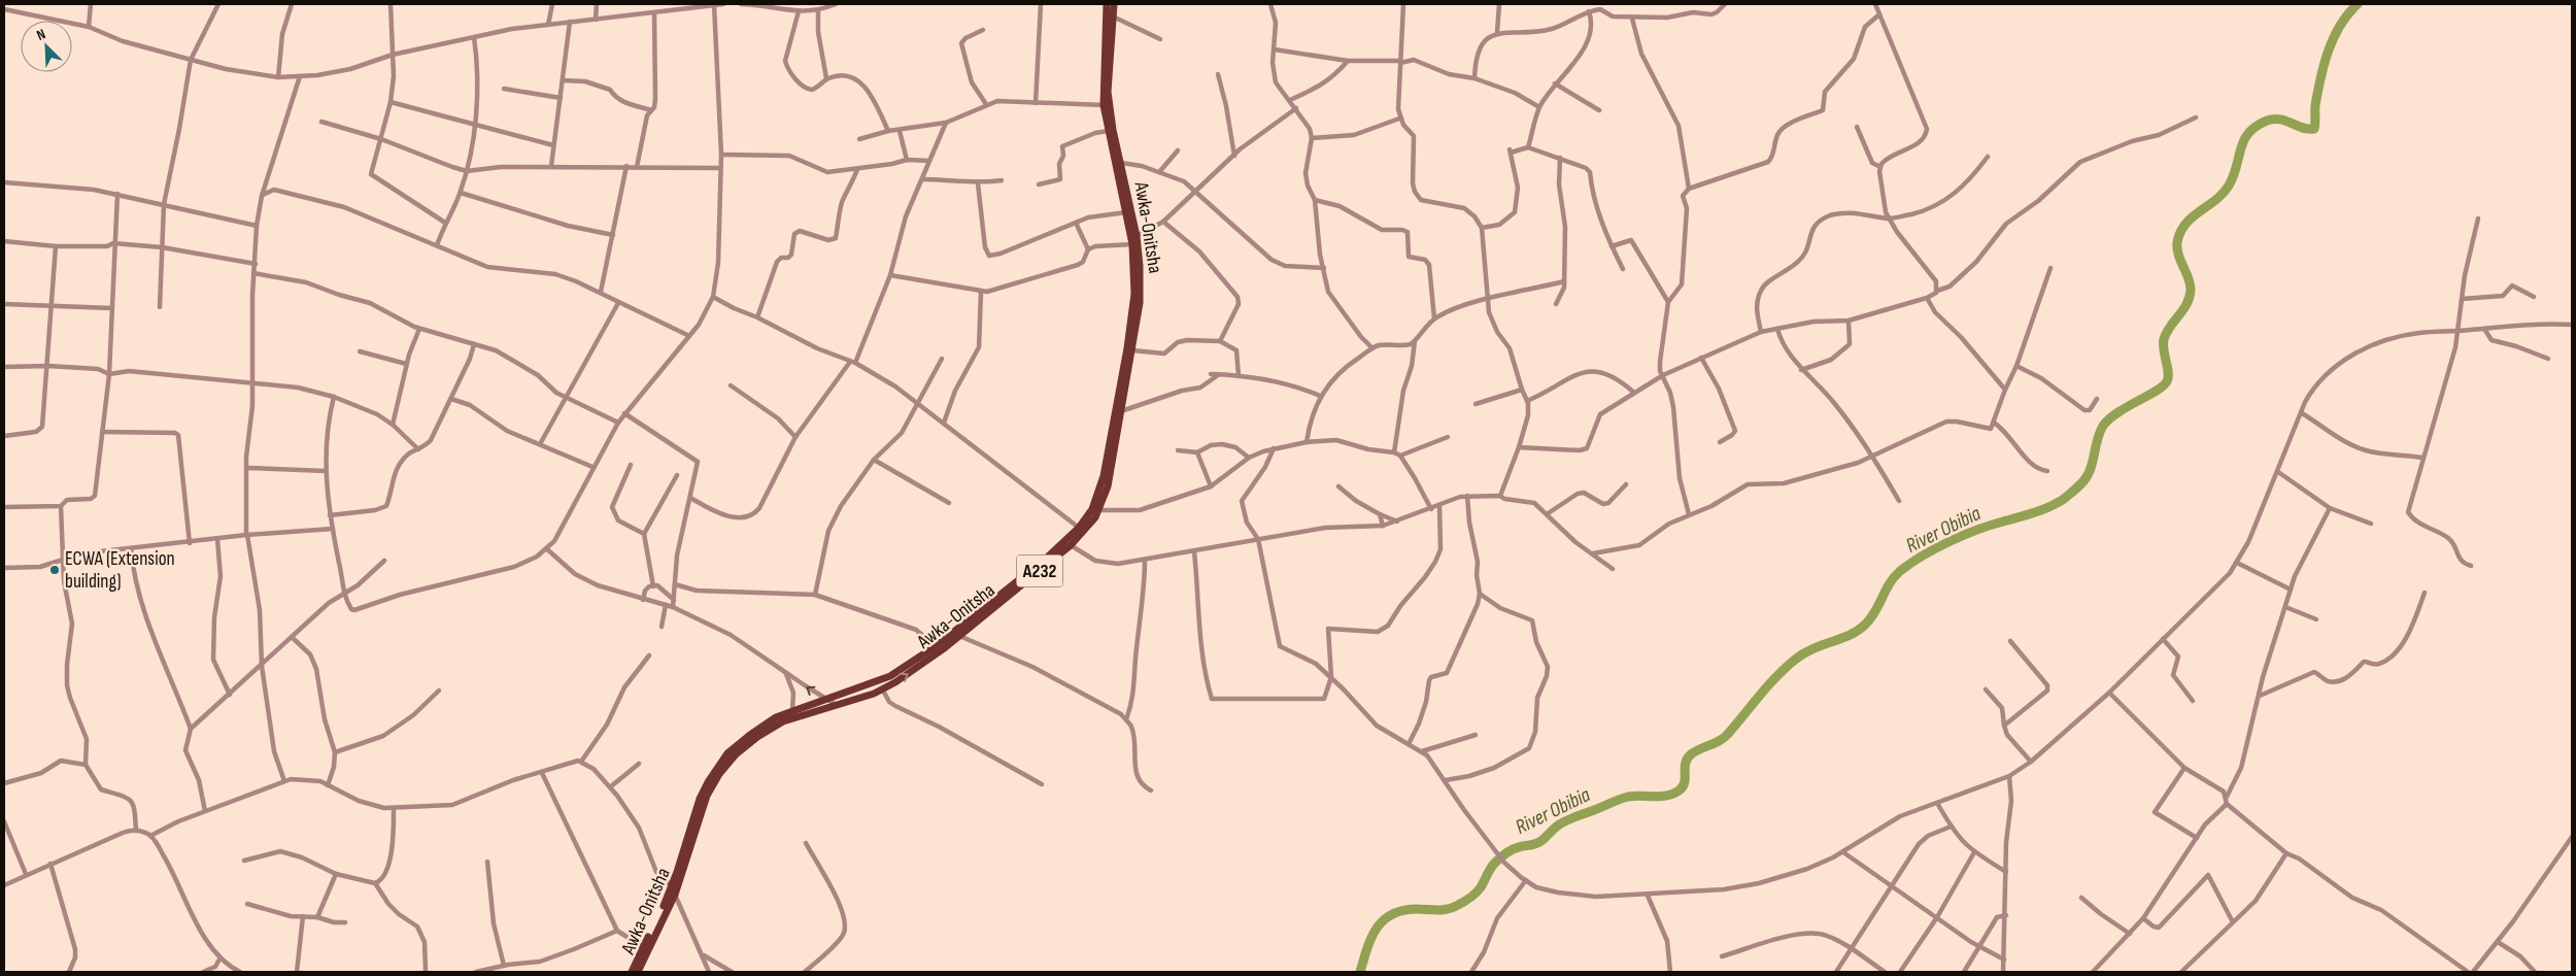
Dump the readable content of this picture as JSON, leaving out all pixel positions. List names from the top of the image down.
{
  "streets": {
    "main road": ["Awka-Onitsha", "A232"]
  },
  "water": ["River Obibia"],
  "places": ["ECWA (Extension building)"],
  "north": "top left"
}
